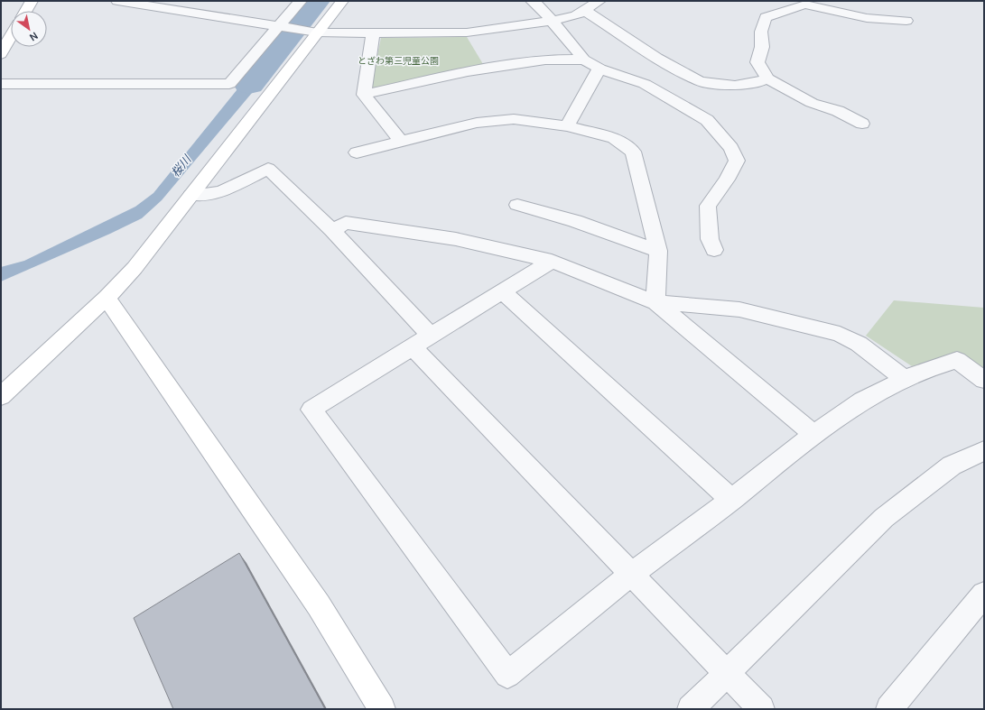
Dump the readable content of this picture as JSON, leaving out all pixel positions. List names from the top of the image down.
{
  "water": ["桜川"],
  "parks": ["とざわ第三児童公園"],
  "north": "bottom right"
}
